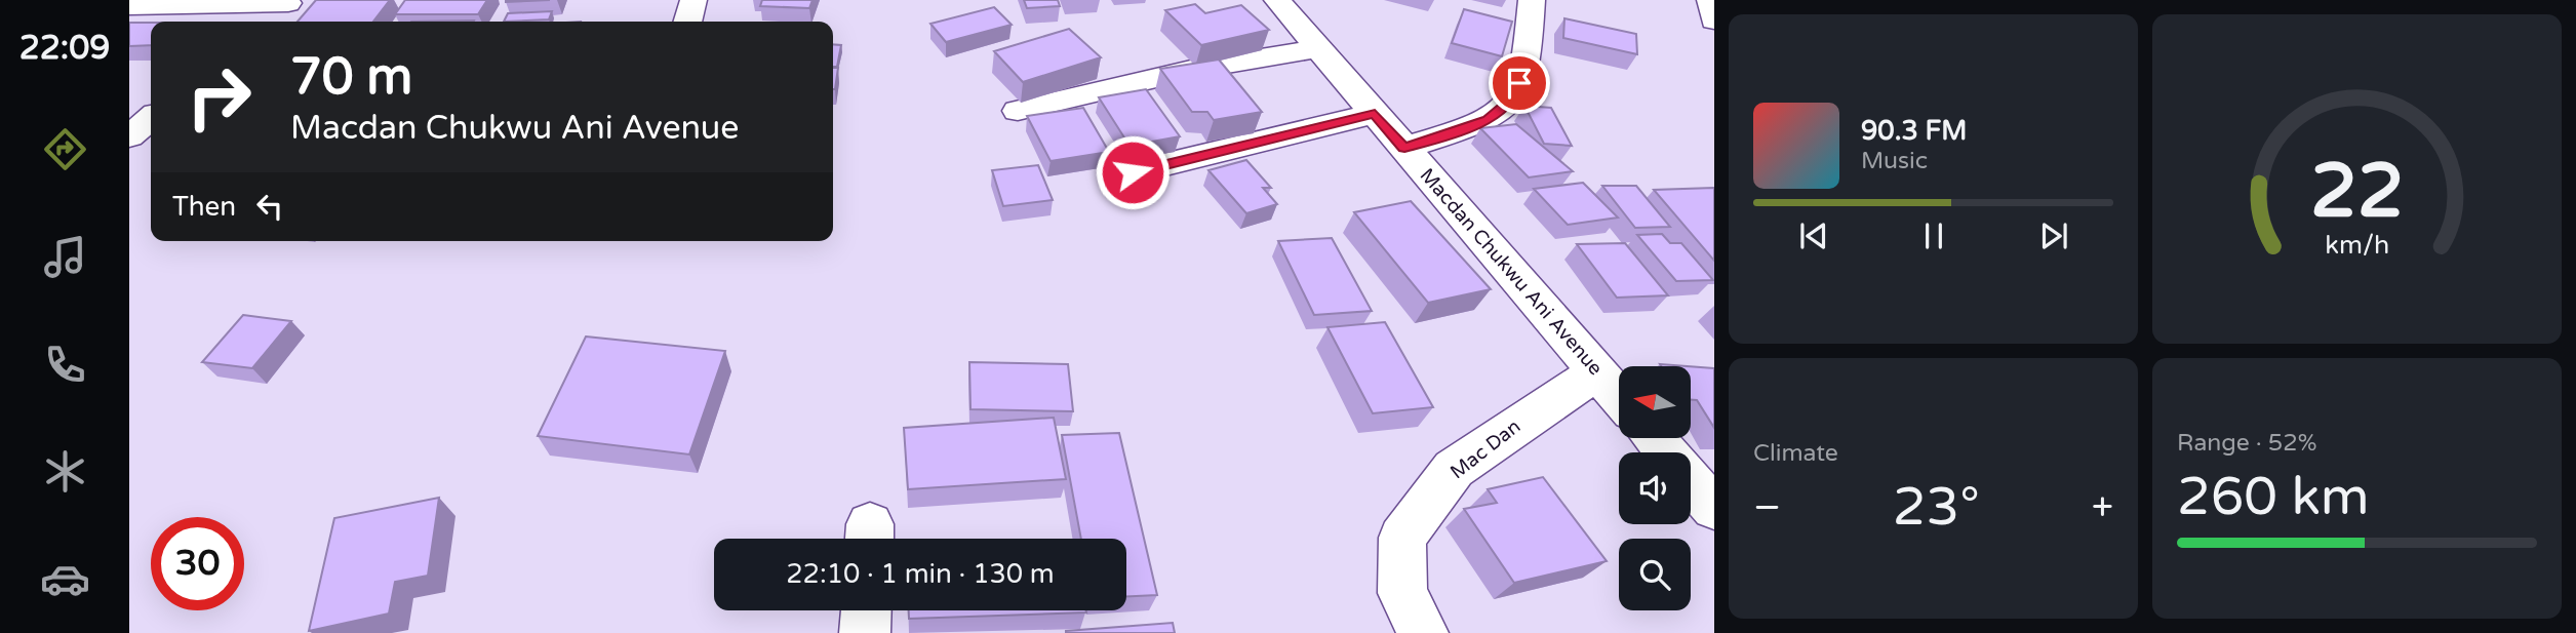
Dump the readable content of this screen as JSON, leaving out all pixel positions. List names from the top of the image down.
{
  "streets": {
    "street": ["Macdan Chukwu Ani Avenue", "Mac Dan"]
  },
  "crossings": [
    ["Macdan Chukwu Ani Avenue", "Mac Dan"]
  ],
  "north": "left",
  "page": {
    "tabs": "22:09",
    "turn": ["70 m", "Macdan Chukwu Ani Avenue"],
    "song": ["90.3 FM", "Music"],
    "then": "Then",
    "tile": [
      "Climate",
      ["Range · 52%", "260 km"]
    ],
    "heat": ["−", "23°", "+"],
    "limit": "30",
    "trip": "22:10 · 1 min · 130 m",
    "gauge": ["22", "km/h"]
  }
}
